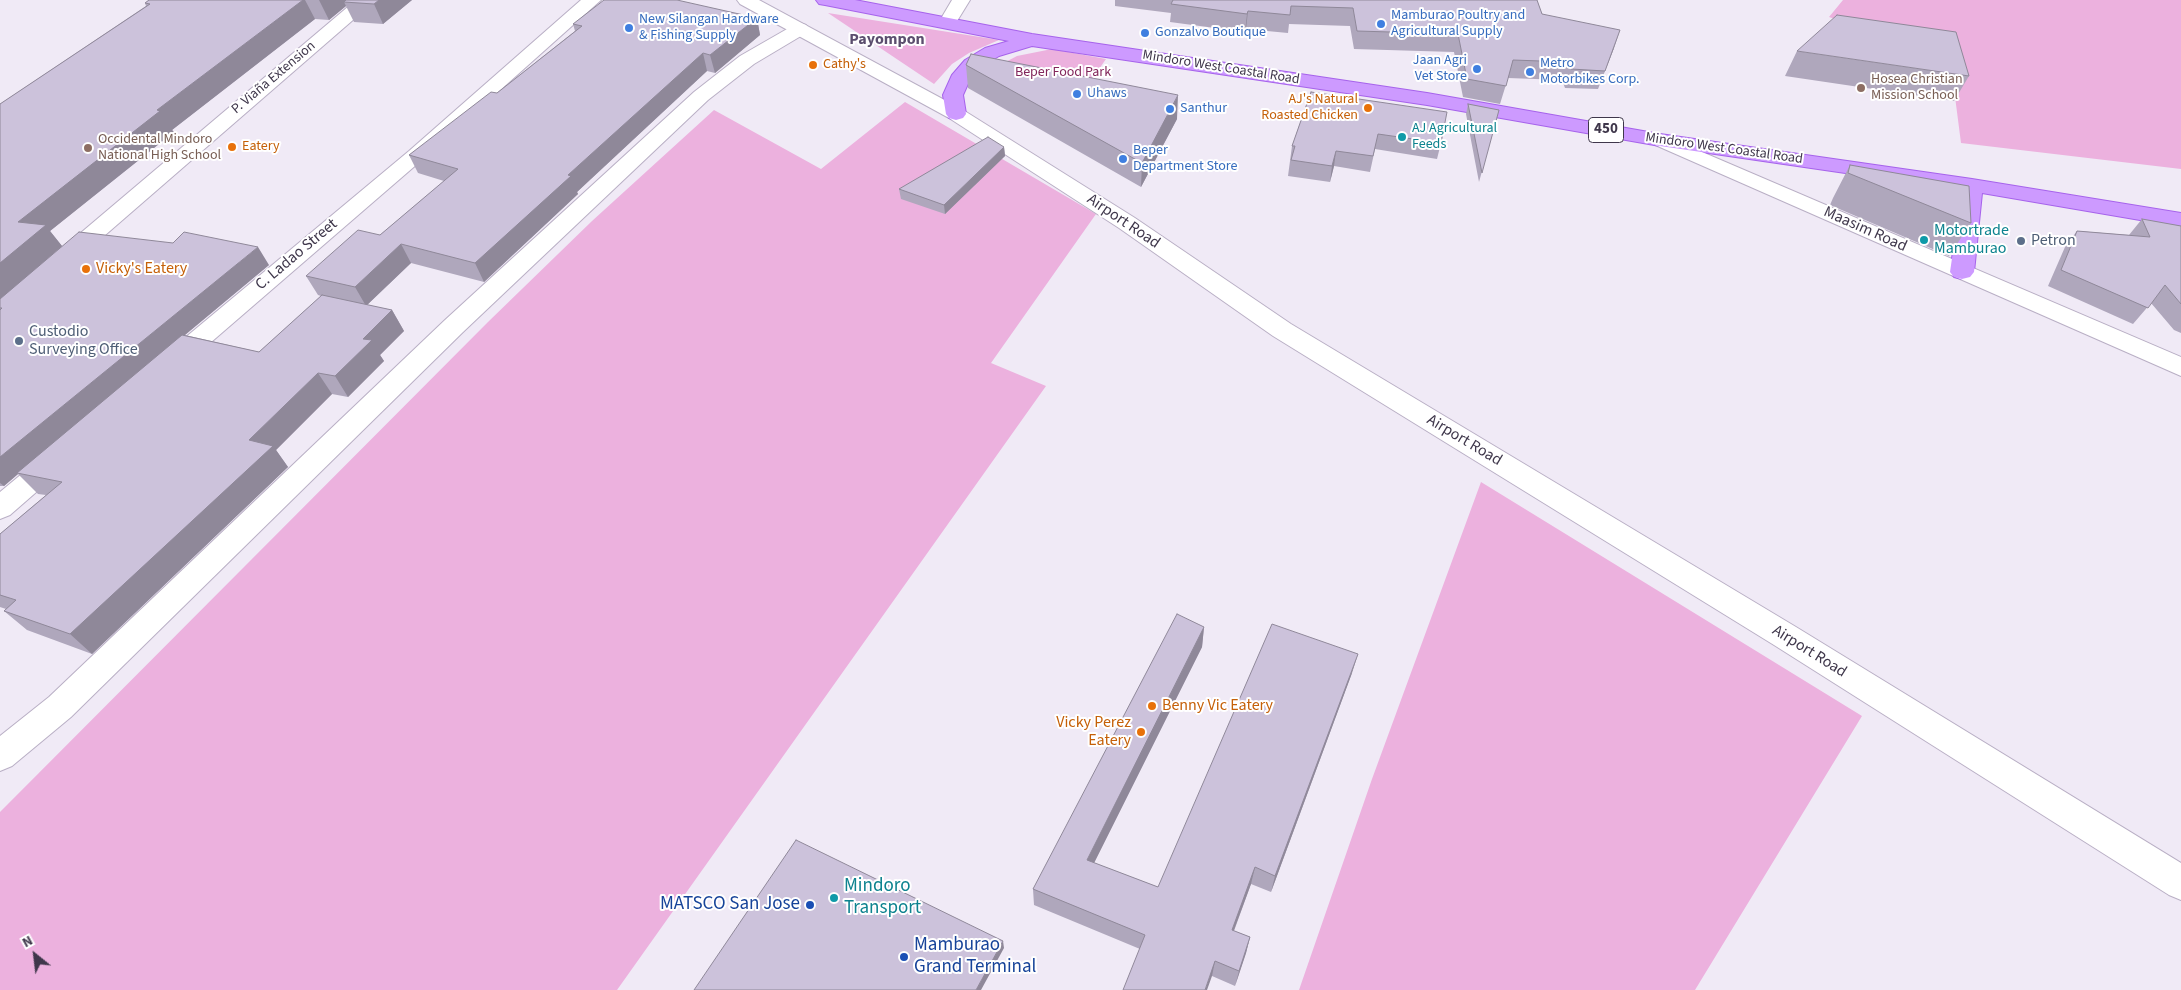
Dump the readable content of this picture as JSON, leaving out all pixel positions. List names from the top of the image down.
{
  "streets": {
    "main road": ["Mindoro West Coastal Road", "450"],
    "street": [
      "P. Viaña Extension",
      "Airport Road",
      "Maasim Road",
      "C. Ladao Street"
    ]
  },
  "crossings": [
    ["Mindoro West Coastal Road", "Maasim Road"]
  ],
  "districts": ["Payompon"],
  "parks": ["Beper Food Park"],
  "places": [
    "Mamburao Poultry and Agricultural Supply",
    "New Silangan Hardware & Fishing Supply",
    "Gonzalvo Boutique",
    "Cathy's",
    "Jaan Agri Vet Store",
    "Metro Motorbikes Corp.",
    "Hosea Christian Mission School",
    "Uhaws",
    "AJ's Natural Roasted Chicken",
    "Santhur",
    "AJ Agricultural Feeds",
    "Eatery",
    "Occidental Mindoro National High School",
    "Beper Department Store",
    "Motortrade Mamburao",
    "Petron",
    "Vicky's Eatery",
    "Custodio Surveying Office",
    "Benny Vic Eatery",
    "Vicky Perez Eatery",
    "Mindoro Transport",
    "MATSCO San Jose",
    "Mamburao Grand Terminal"
  ],
  "north": "top left"
}
